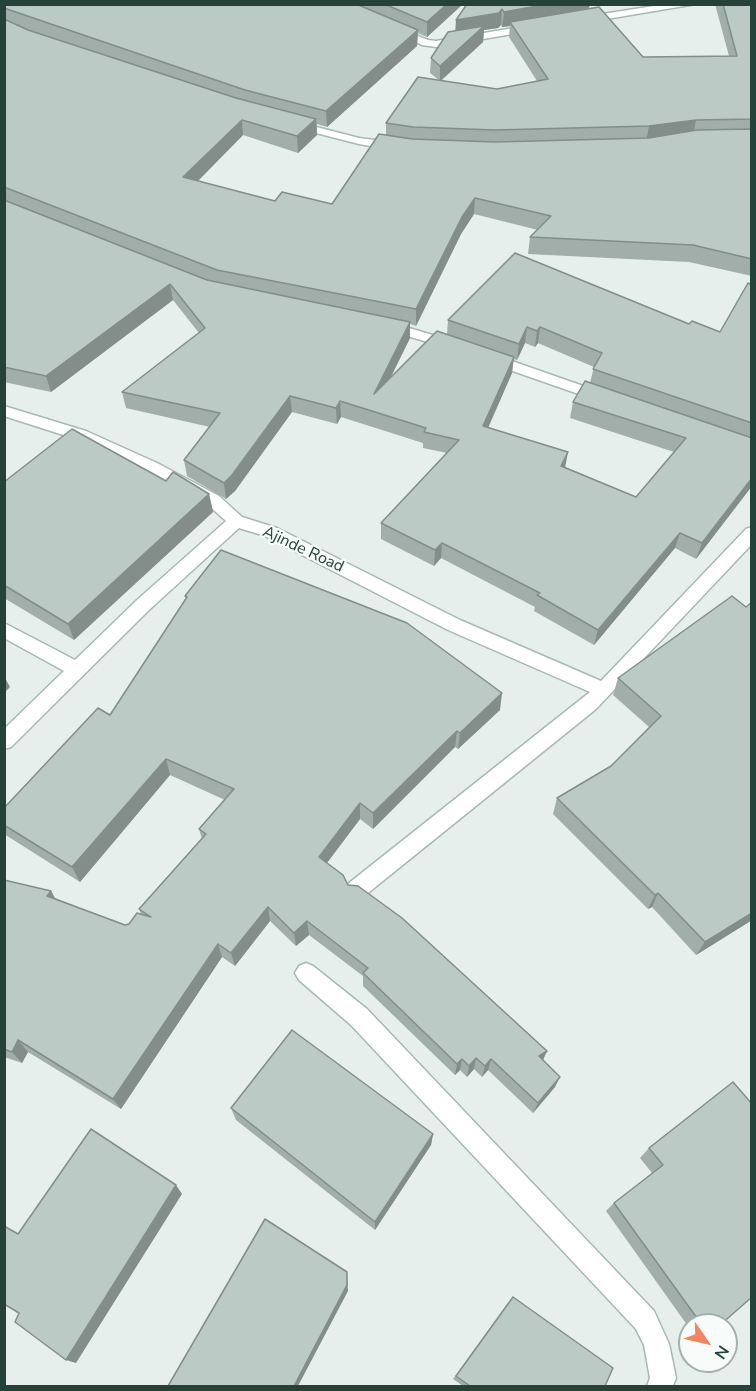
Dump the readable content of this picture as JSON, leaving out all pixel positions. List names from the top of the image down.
{
  "streets": {
    "street": ["Ajinde Road"]
  },
  "north": "bottom right"
}
